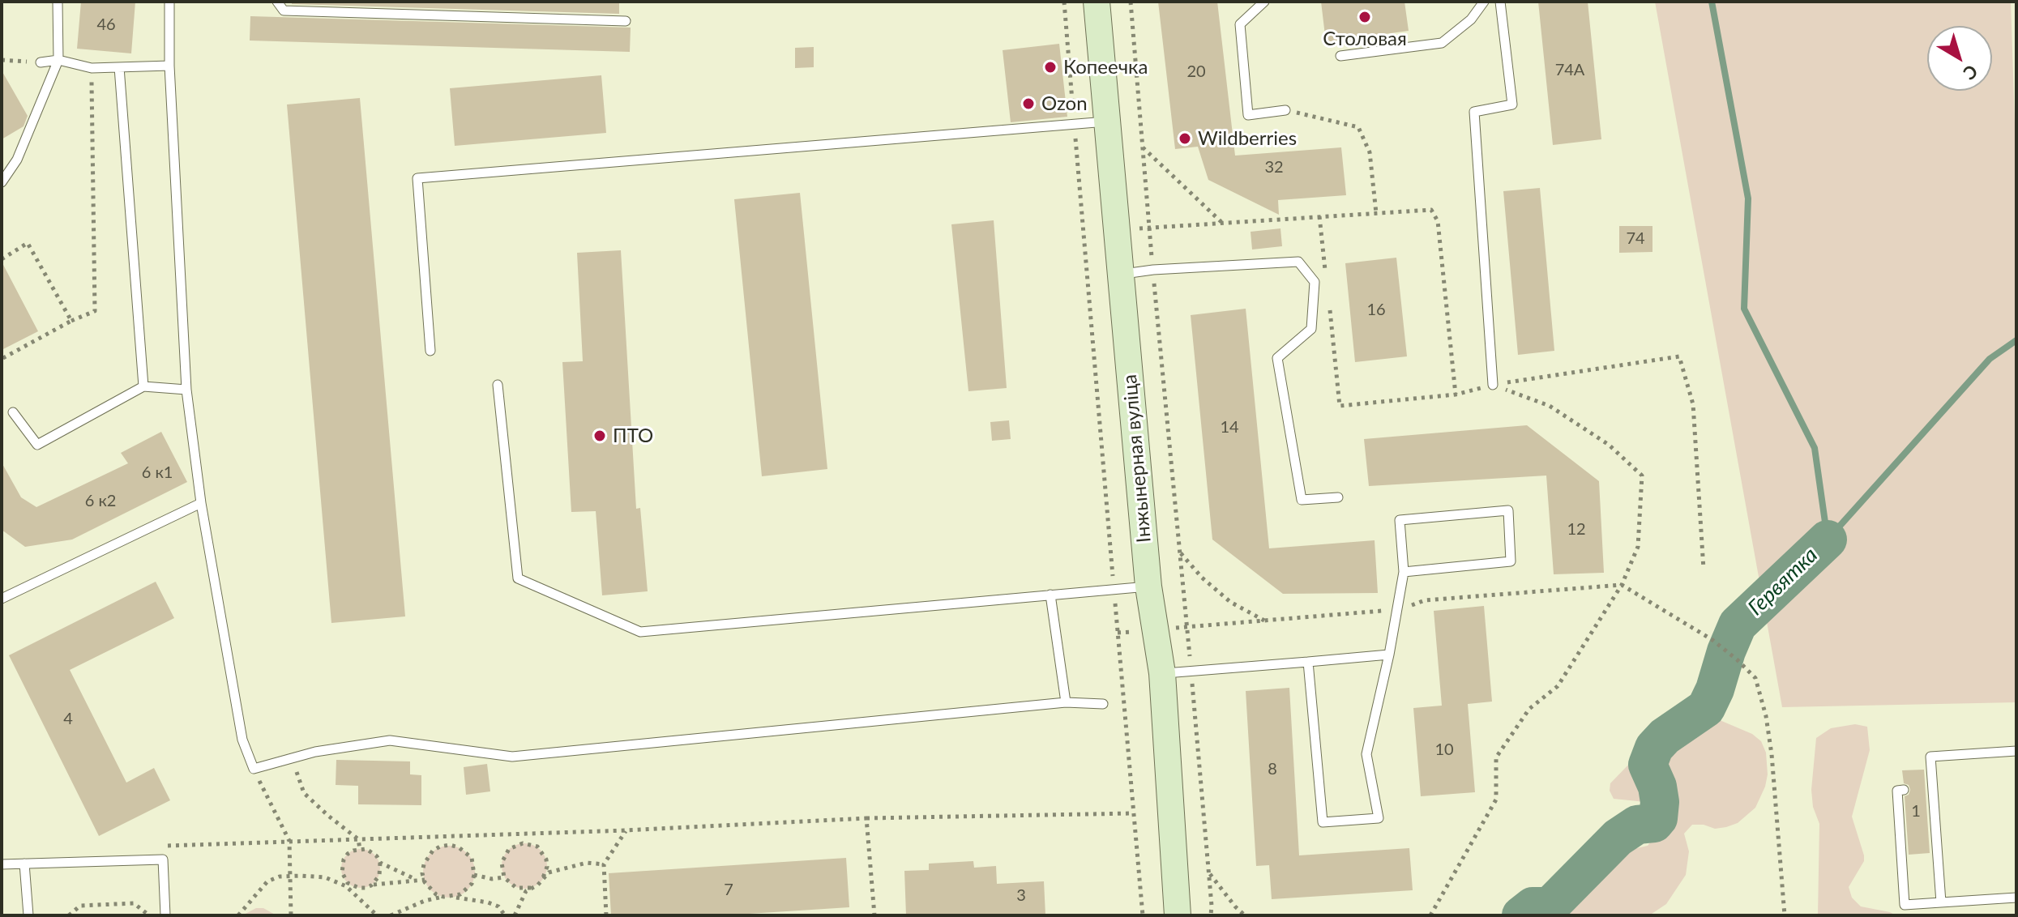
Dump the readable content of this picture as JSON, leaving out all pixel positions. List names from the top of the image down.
{
  "streets": {
    "street": ["Інжынерная вуліца"]
  },
  "water": ["Гервятка"],
  "places": [
    "Столовая",
    "Копеечка",
    "Ozon",
    "Wildberries",
    "ПТО"
  ],
  "house_numbers": [
    "46",
    "74А",
    "20",
    "32",
    "74",
    "16",
    "14",
    "6 к1",
    "6 к2",
    "12",
    "4",
    "10",
    "8",
    "1",
    "7",
    "3"
  ],
  "north": "bottom right"
}
